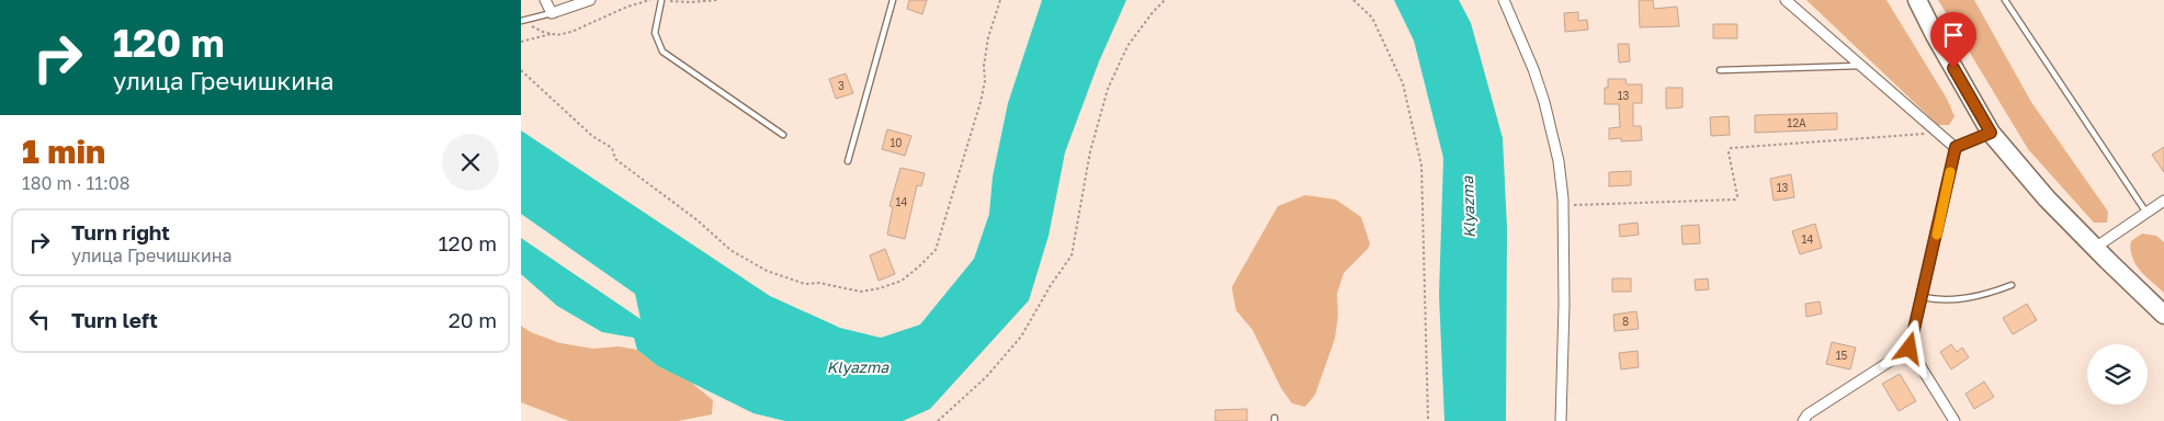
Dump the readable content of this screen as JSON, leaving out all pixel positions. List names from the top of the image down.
{
  "water": ["Klyazma"],
  "house_numbers": [
    "3",
    "13",
    "12А",
    "10",
    "13",
    "14",
    "14",
    "8",
    "15"
  ],
  "page": {
    "turn": ["120 m", "улица Гречишкина"],
    "heading": ["1 min", "180 m · 11:08"],
    "list": [
      {
        "name": "Turn right",
        "note": "улица Гречишкина",
        "value": "120 m"
      },
      {
        "name": "Turn left",
        "value": "20 m"
      }
    ]
  }
}
